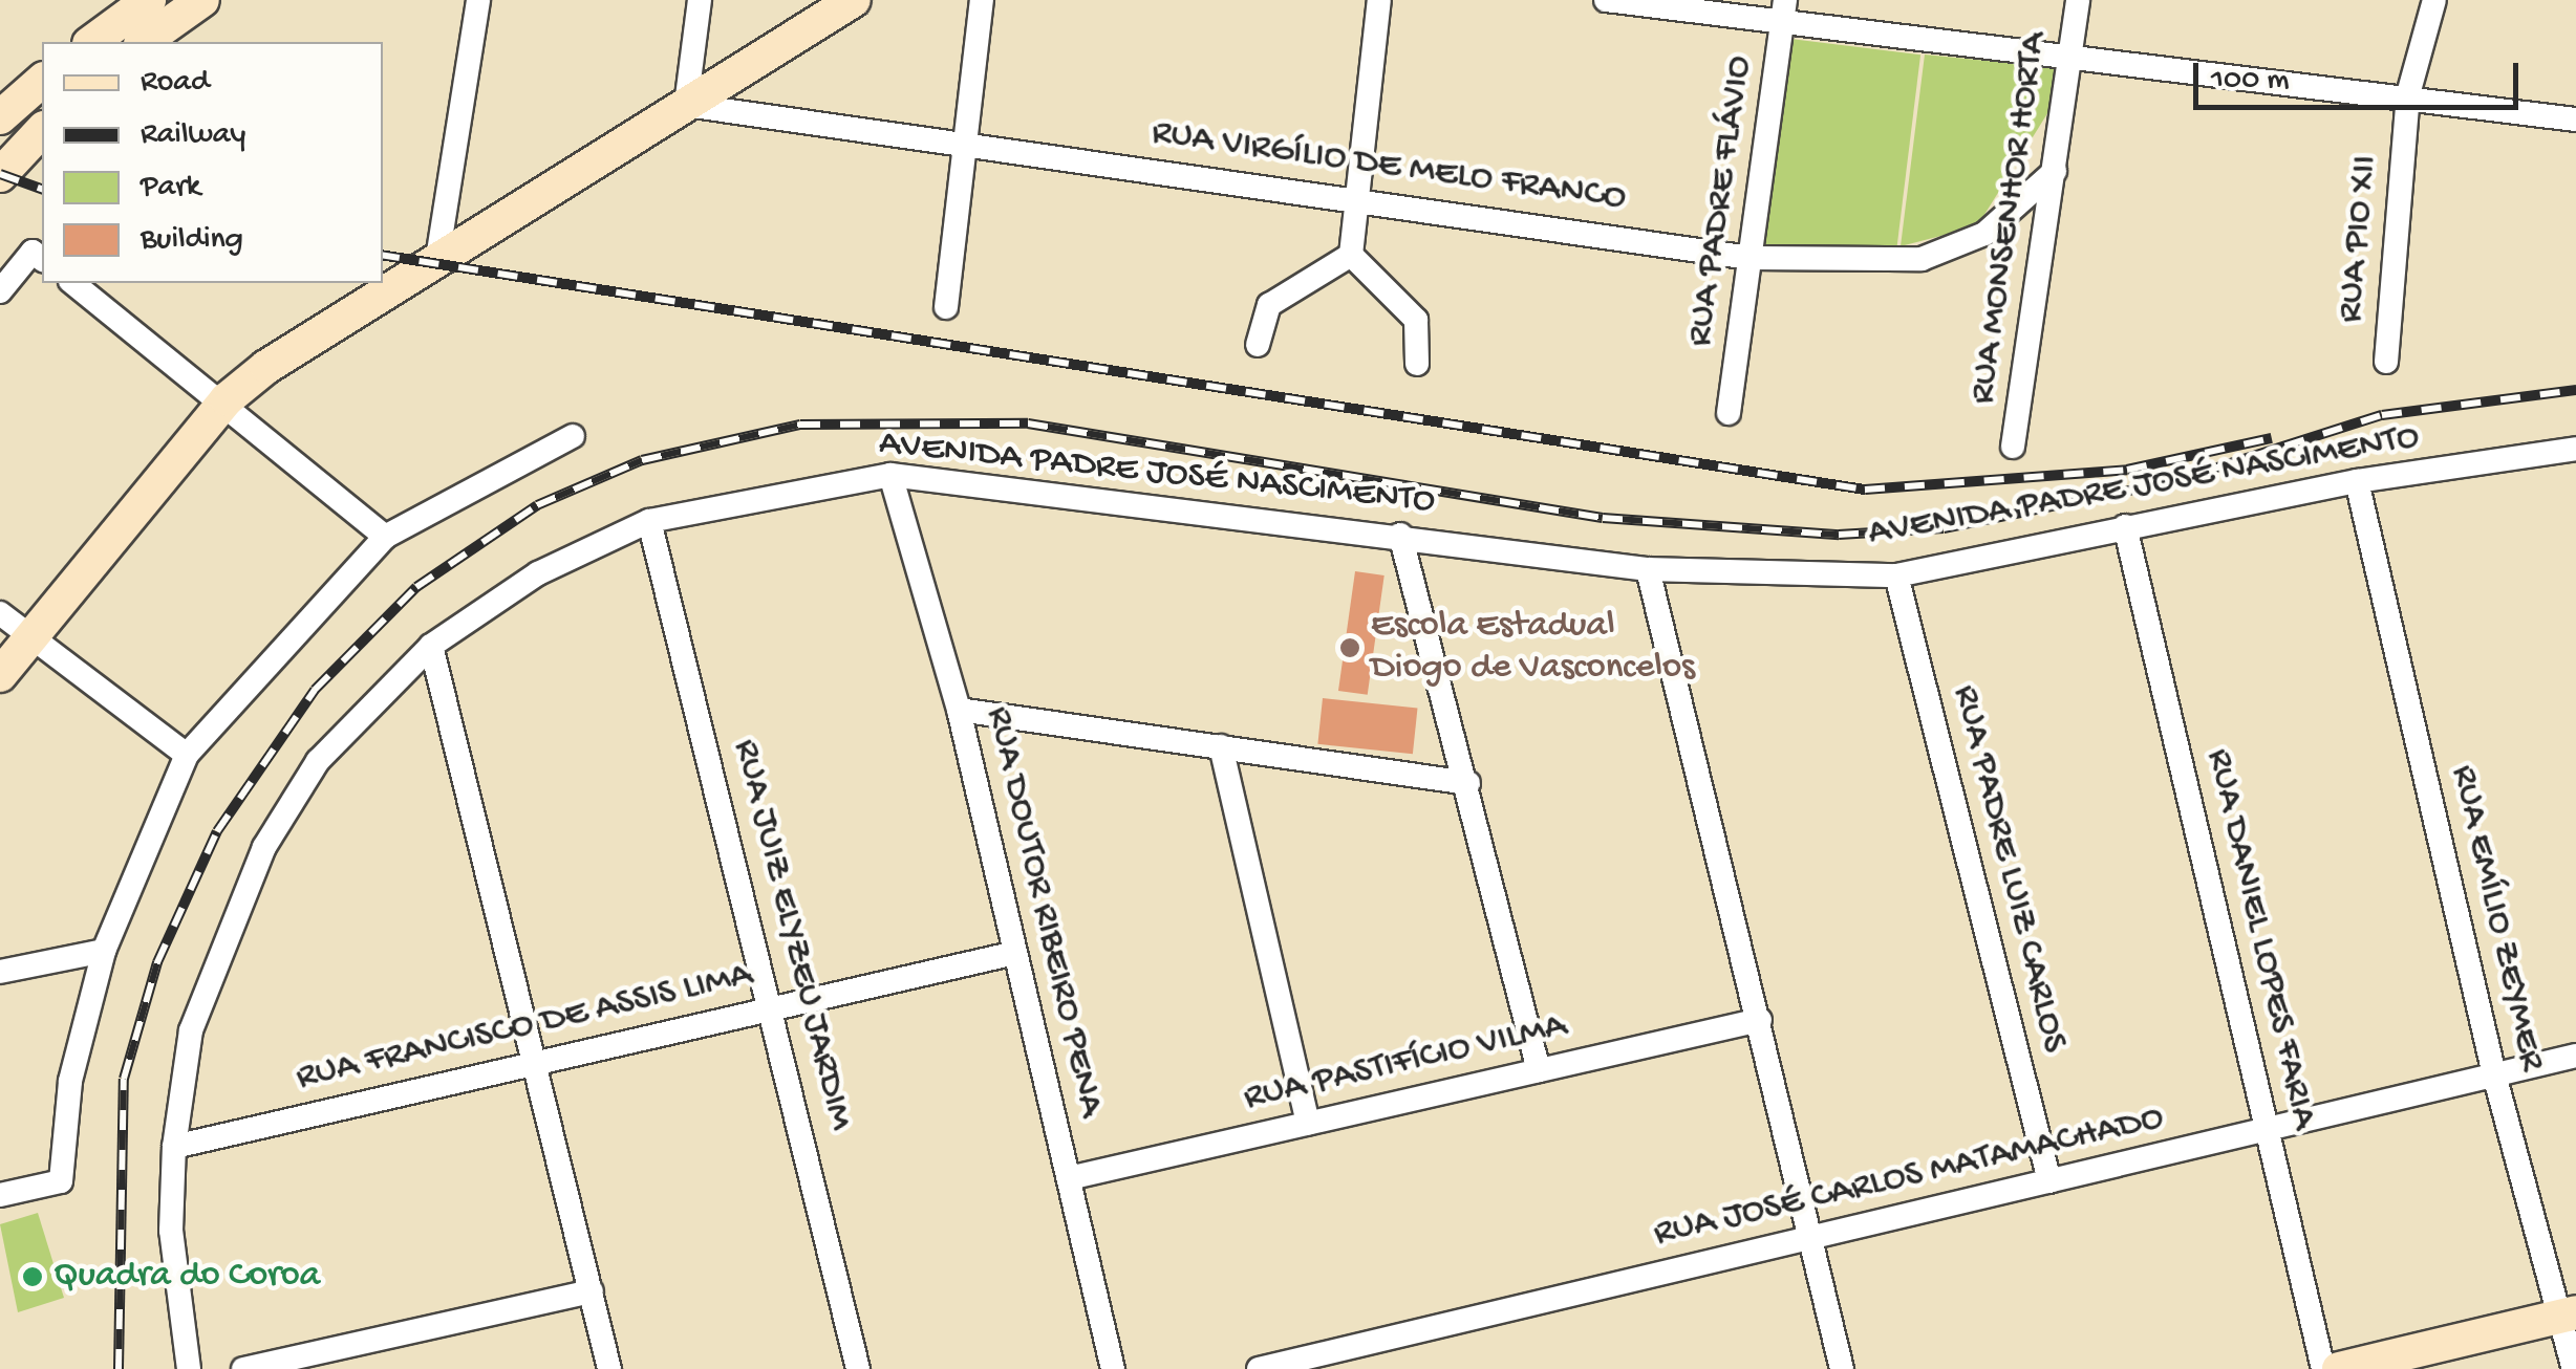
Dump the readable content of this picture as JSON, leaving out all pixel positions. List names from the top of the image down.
{
  "streets": {
    "street": [
      "RUA VIRGÍLIO DE MELO FRANCO",
      "RUA PADRE FLÁVIO",
      "RUA MONSENHOR HORTA",
      "RUA PIO XII",
      "AVENIDA PADRE JOSÉ NASCIMENTO",
      "RUA PADRE LUIZ CARLOS",
      "RUA DOUTOR RIBEIRO PENA",
      "RUA EMÍLIO ZEYMER",
      "RUA JUIZ ELYZEU JARDIM",
      "RUA DANIEL LOPES FARIA",
      "RUA FRANCISCO DE ASSIS LIMA",
      "RUA PASTIFÍCIO VILMA",
      "RUA JOSÉ CARLOS MATAMACHADO"
    ]
  },
  "crossings": [
    ["RUA VIRGÍLIO DE MELO FRANCO", "RUA PADRE FLÁVIO"],
    ["RUA VIRGÍLIO DE MELO FRANCO", "RUA MONSENHOR HORTA"],
    ["AVENIDA PADRE JOSÉ NASCIMENTO", "RUA PADRE LUIZ CARLOS"],
    ["AVENIDA PADRE JOSÉ NASCIMENTO", "RUA DOUTOR RIBEIRO PENA"],
    ["AVENIDA PADRE JOSÉ NASCIMENTO", "RUA EMÍLIO ZEYMER"],
    ["AVENIDA PADRE JOSÉ NASCIMENTO", "RUA JUIZ ELYZEU JARDIM"],
    ["AVENIDA PADRE JOSÉ NASCIMENTO", "RUA DANIEL LOPES FARIA"],
    ["AVENIDA PADRE JOSÉ NASCIMENTO", "RUA FRANCISCO DE ASSIS LIMA"],
    ["RUA PADRE LUIZ CARLOS", "RUA JOSÉ CARLOS MATAMACHADO"],
    ["RUA DOUTOR RIBEIRO PENA", "RUA FRANCISCO DE ASSIS LIMA"],
    ["RUA DOUTOR RIBEIRO PENA", "RUA PASTIFÍCIO VILMA"],
    ["RUA EMÍLIO ZEYMER", "RUA JOSÉ CARLOS MATAMACHADO"],
    ["RUA JUIZ ELYZEU JARDIM", "RUA FRANCISCO DE ASSIS LIMA"],
    ["RUA DANIEL LOPES FARIA", "RUA JOSÉ CARLOS MATAMACHADO"]
  ],
  "places": ["Escola Estadual Diogo de Vasconcelos", "Quadra do Coroa"],
  "legend": [
    "Road",
    "Railway",
    "Park",
    "Building"
  ],
  "scale_bar": "100 m"
}
